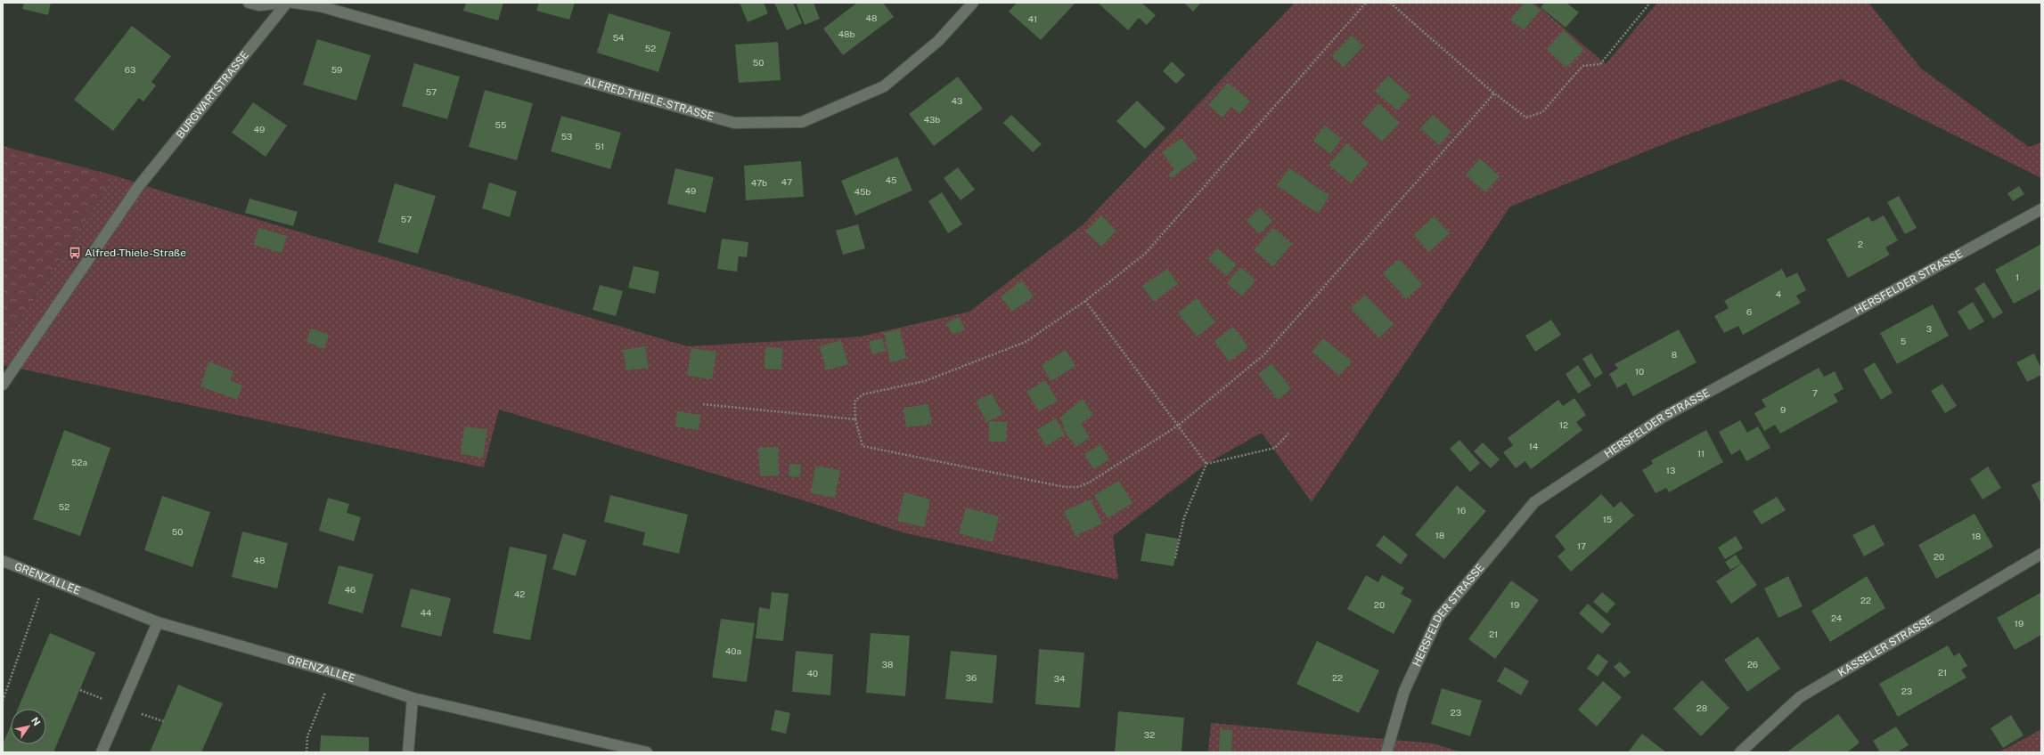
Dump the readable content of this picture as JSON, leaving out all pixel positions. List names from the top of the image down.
{
  "streets": {
    "street": [
      "BURGWARTSTRASSE",
      "ALFRED-THIELE-STRASSE",
      "HERSFELDER STRASSE",
      "GRENZALLEE",
      "KASSELER STRASSE"
    ]
  },
  "places": {
    "bus stop": ["Alfred-Thiele-Straße"]
  },
  "house_numbers": [
    "48",
    "41",
    "48b",
    "54",
    "52",
    "50",
    "63",
    "59",
    "57",
    "43",
    "43b",
    "55",
    "49",
    "53",
    "51",
    "45",
    "47",
    "47b",
    "49",
    "45b",
    "57",
    "2",
    "1",
    "4",
    "6",
    "3",
    "5",
    "8",
    "10",
    "7",
    "9",
    "12",
    "14",
    "11",
    "52a",
    "13",
    "52",
    "16",
    "15",
    "50",
    "18",
    "18",
    "17",
    "20",
    "48",
    "46",
    "42",
    "22",
    "20",
    "19",
    "44",
    "24",
    "19",
    "21",
    "40a",
    "38",
    "26",
    "21",
    "40",
    "36",
    "22",
    "34",
    "23",
    "28",
    "23",
    "32"
  ],
  "north": "top right"
}
